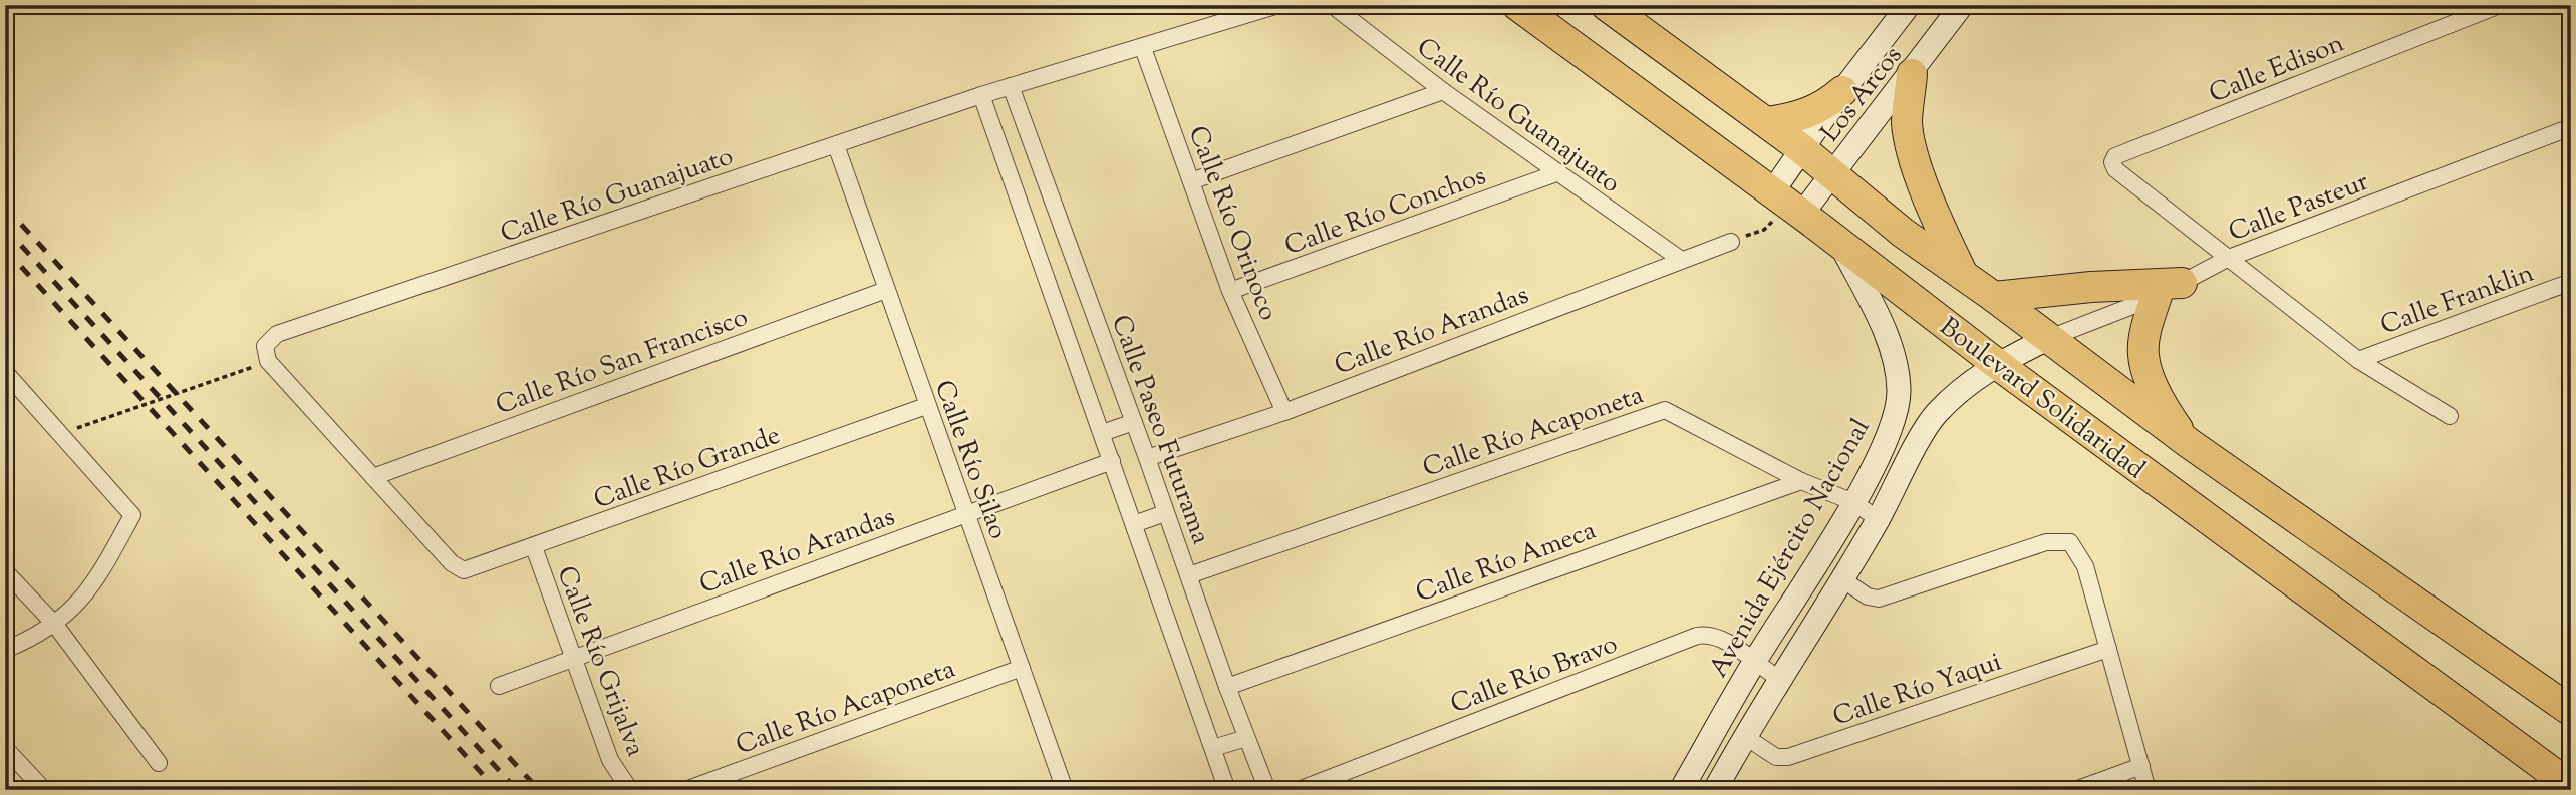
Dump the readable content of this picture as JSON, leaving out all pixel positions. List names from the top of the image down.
{
  "streets": {
    "highway": ["Boulevard Solidaridad"],
    "main road": ["Los Arcos", "Avenida Ejército Nacional"],
    "street": [
      "Calle Edison",
      "Calle Río Guanajuato",
      "Calle Pasteur",
      "Calle Río Conchos",
      "Calle Río Orinoco",
      "Calle Franklin",
      "Calle Río Arandas",
      "Calle Río San Francisco",
      "Calle Paseo Futurama",
      "Calle Río Acaponeta",
      "Calle Río Silao",
      "Calle Río Grande",
      "Calle Río Ameca",
      "Calle Río Grijalva",
      "Calle Río Bravo",
      "Calle Río Yaqui"
    ]
  },
  "crossings": [
    ["Calle Edison", "Calle Pasteur"],
    ["Los Arcos", "Boulevard Solidaridad"],
    ["Calle Río Guanajuato", "Calle Río Conchos"],
    ["Calle Río Guanajuato", "Calle Río Orinoco"],
    ["Calle Río Guanajuato", "Calle Río Arandas"],
    ["Calle Río Guanajuato", "Calle Paseo Futurama"],
    ["Calle Río Guanajuato", "Calle Río Silao"],
    ["Calle Pasteur", "Boulevard Solidaridad"],
    ["Calle Río Conchos", "Calle Río Orinoco"],
    ["Calle Río Orinoco", "Calle Río Arandas"],
    ["Calle Río Arandas", "Calle Paseo Futurama"],
    ["Calle Río Arandas", "Calle Río Silao"],
    ["Calle Río Arandas", "Calle Río Grijalva"],
    ["Calle Río San Francisco", "Calle Río Silao"],
    ["Calle Río San Francisco", "Calle Río Grande"],
    ["Boulevard Solidaridad", "Avenida Ejército Nacional"],
    ["Calle Paseo Futurama", "Calle Río Acaponeta"],
    ["Calle Paseo Futurama", "Calle Río Ameca"],
    ["Calle Río Acaponeta", "Calle Río Silao"],
    ["Calle Río Acaponeta", "Avenida Ejército Nacional"],
    ["Calle Río Acaponeta", "Calle Río Ameca"],
    ["Calle Río Silao", "Calle Río Grande"],
    ["Calle Río Grande", "Calle Río Grijalva"],
    ["Avenida Ejército Nacional", "Calle Río Bravo"]
  ]
}
